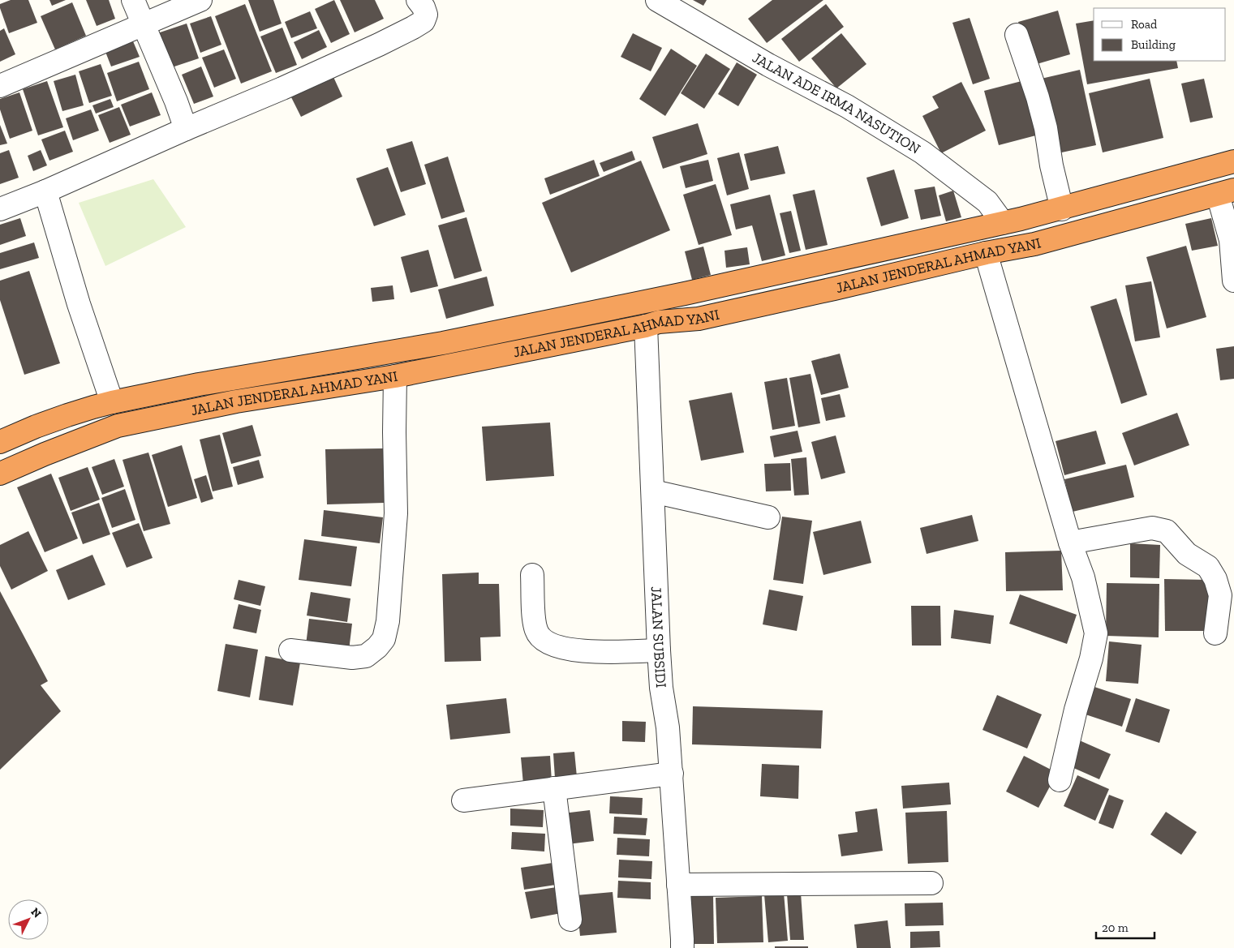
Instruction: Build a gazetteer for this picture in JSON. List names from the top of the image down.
{
  "streets": {
    "highway": ["JALAN JENDERAL AHMAD YANI"],
    "street": ["JALAN ADE IRMA NASUTION", "JALAN SUBSIDI"]
  },
  "crossings": [
    ["JALAN ADE IRMA NASUTION", "JALAN JENDERAL AHMAD YANI"],
    ["JALAN JENDERAL AHMAD YANI", "JALAN SUBSIDI"]
  ],
  "legend": ["Road", "Building"],
  "scale_bar": "20 m",
  "north": "top right"
}
